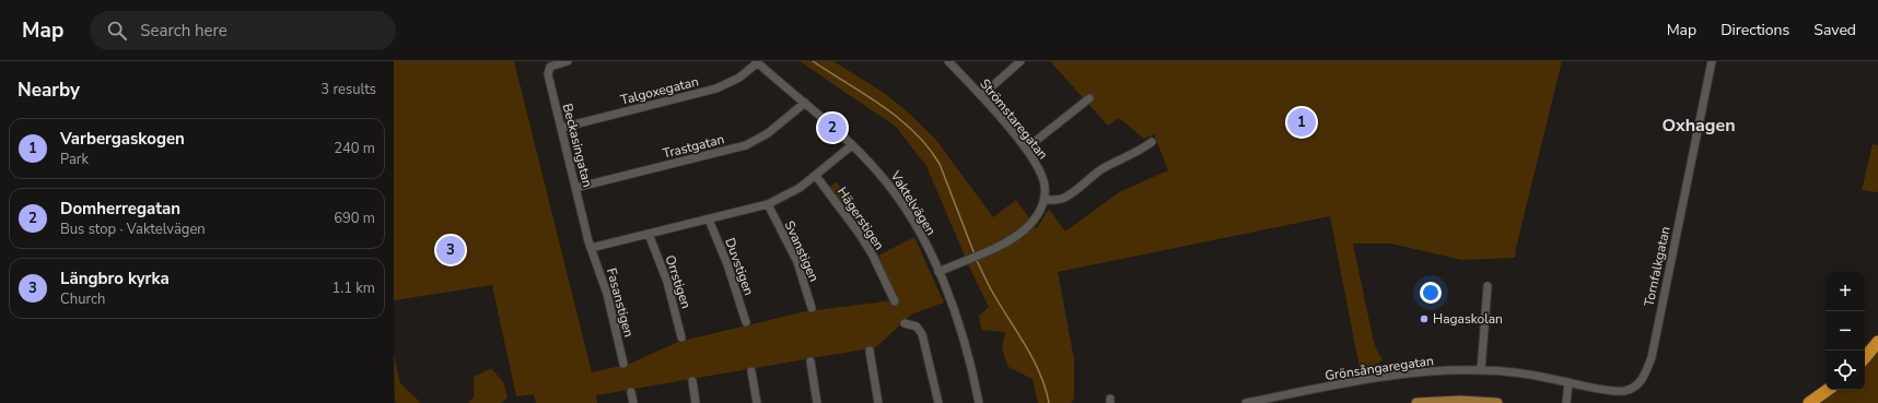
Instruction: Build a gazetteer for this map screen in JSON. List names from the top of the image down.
{
  "streets": {
    "street": [
      "Talgoxegatan",
      "Strömstaregatan",
      "Beckasingatan",
      "Trastgatan",
      "Vaktelvägen",
      "Hägerstigen",
      "Svanstigen",
      "Duvstigen",
      "Tornfalkgatan",
      "Orrstigen",
      "Fasanstigen",
      "Grönsångaregatan"
    ]
  },
  "crossings": [
    ["Talgoxegatan", "Beckasingatan"],
    ["Talgoxegatan", "Vaktelvägen"],
    ["Strömstaregatan", "Vaktelvägen"],
    ["Beckasingatan", "Trastgatan"],
    ["Beckasingatan", "Fasanstigen"],
    ["Trastgatan", "Vaktelvägen"],
    ["Tornfalkgatan", "Grönsångaregatan"]
  ],
  "districts": ["Oxhagen"],
  "places": ["Hagaskolan"],
  "page": {
    "header": "Map",
    "search": "Search here",
    "nav": ["Map", "Directions", "Saved"],
    "heading": ["Nearby", "3 results"],
    "pins": ["1", "2", "3"],
    "list": [
      {
        "mark": "1",
        "name": "Varbergaskogen",
        "note": "Park",
        "value": "240 m"
      },
      {
        "mark": "2",
        "name": "Domherregatan",
        "note": "Bus stop · Vaktelvägen",
        "value": "690 m"
      },
      {
        "mark": "3",
        "name": "Längbro kyrka",
        "note": "Church",
        "value": "1.1 km"
      }
    ],
    "map_buttons": ["+", "−"]
  }
}
